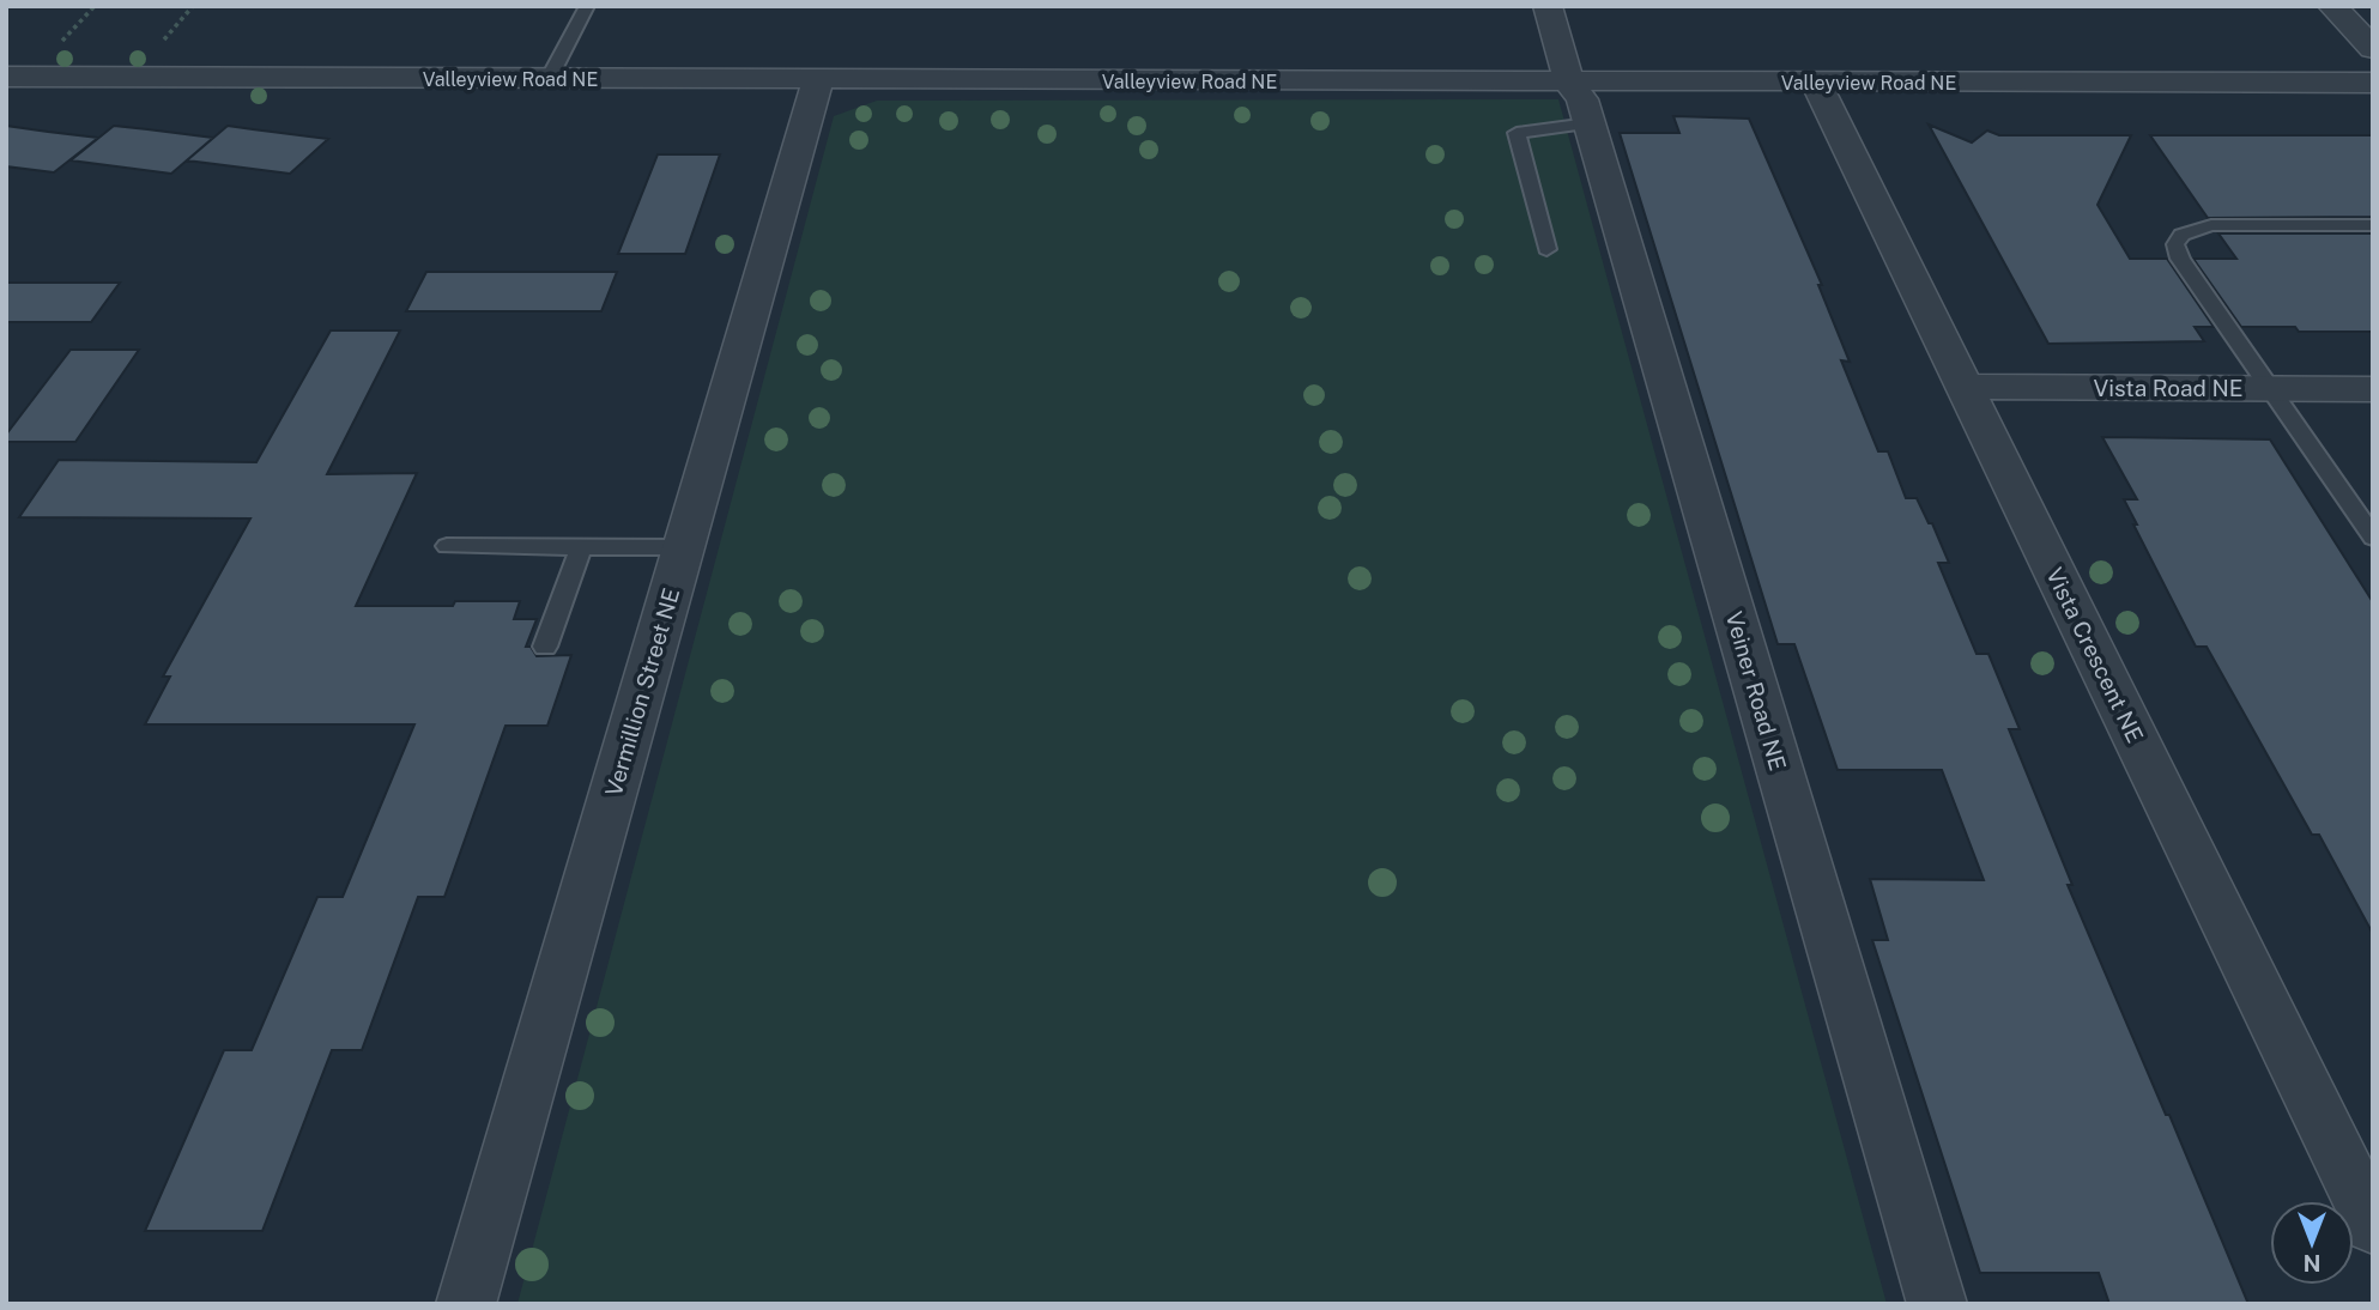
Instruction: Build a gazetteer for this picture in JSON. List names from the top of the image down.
{
  "streets": {
    "street": [
      "Valleyview Road NE",
      "Vista Road NE",
      "Vista Crescent NE",
      "Veiner Road NE",
      "Vermillion Street NE"
    ]
  },
  "crossings": [
    ["Valleyview Road NE", "Vista Crescent NE"],
    ["Valleyview Road NE", "Veiner Road NE"],
    ["Valleyview Road NE", "Vermillion Street NE"],
    ["Vista Road NE", "Vista Crescent NE"]
  ],
  "north": "bottom"
}
